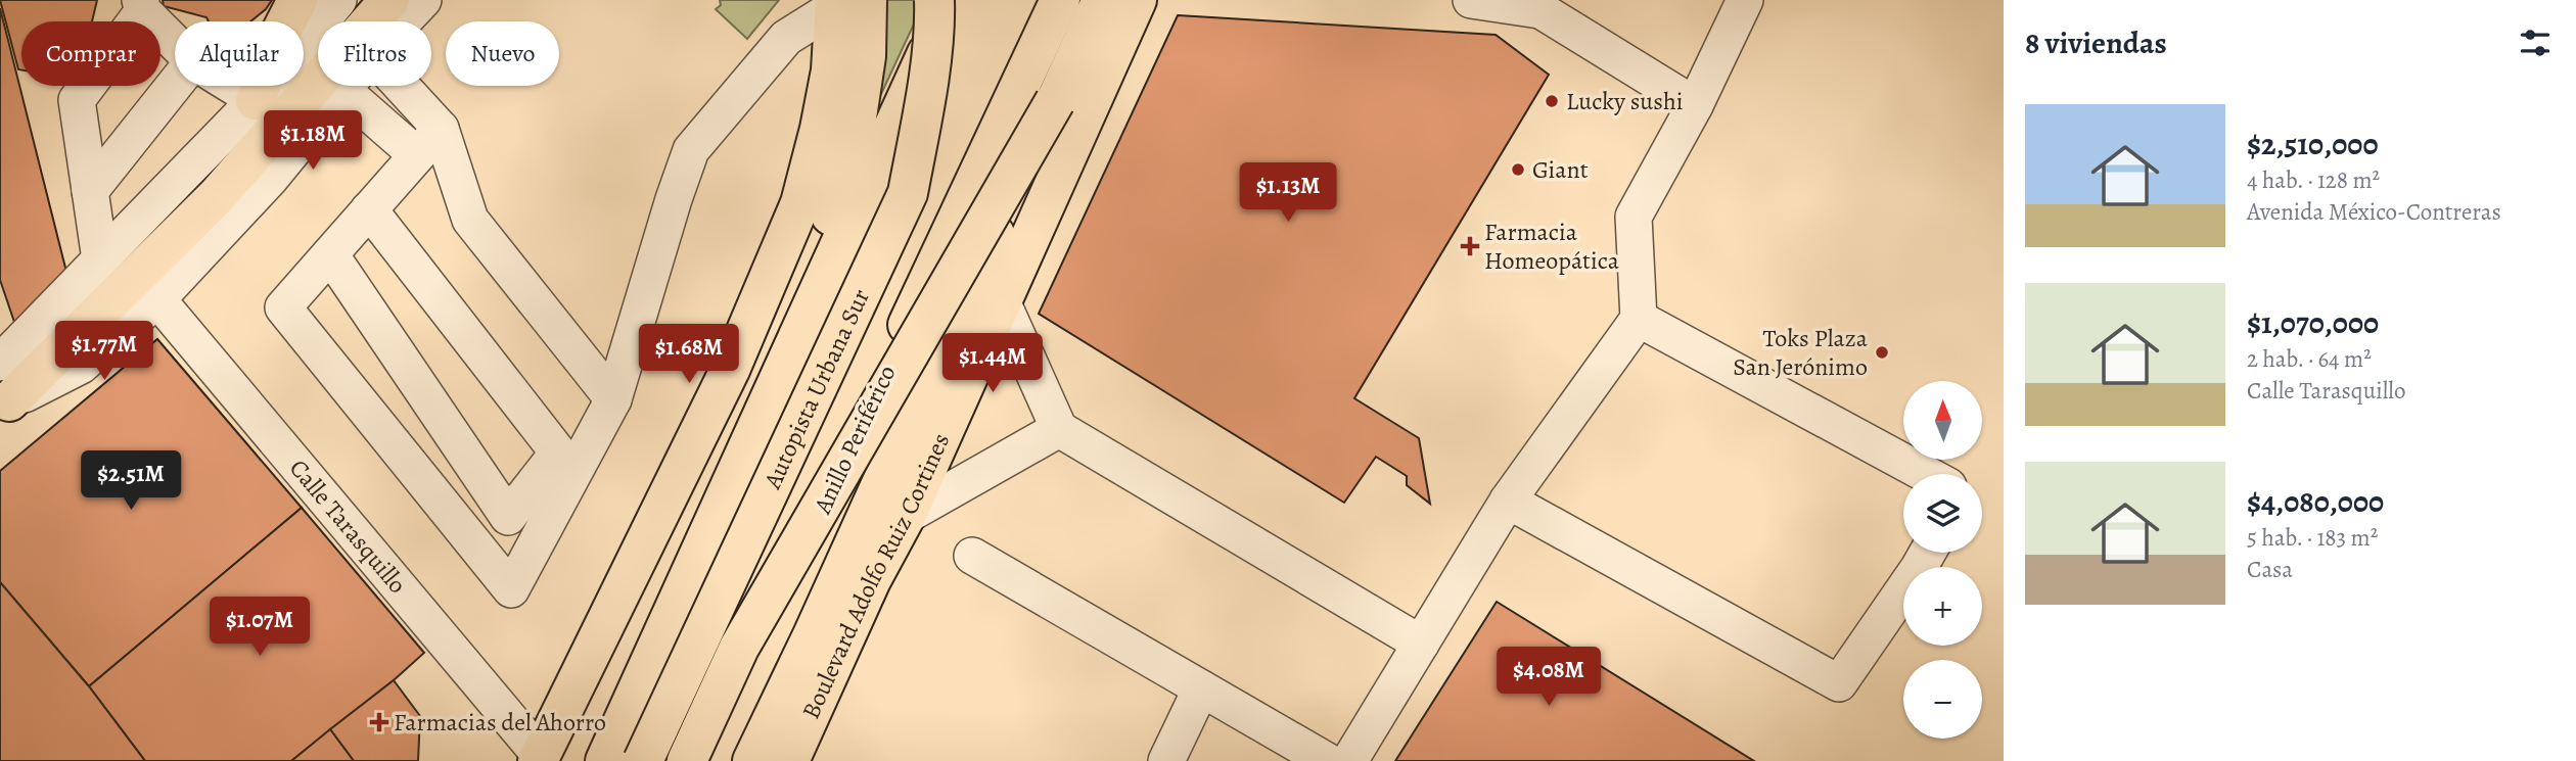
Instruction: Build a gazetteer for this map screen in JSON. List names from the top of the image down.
{
  "streets": {
    "main road": ["Autopista Urbana Sur", "Anillo Periférico", "Boulevard Adolfo Ruiz Cortines"],
    "street": ["Calle Tarasquillo"]
  },
  "places": {
    "other": ["Lucky sushi", "Giant", "Toks Plaza San Jerónimo"],
    "health": ["Farmacia Homeopática", "Farmacias del Ahorro"]
  },
  "north": "top",
  "page": {
    "heading": "8 viviendas",
    "chip": [
      "Comprar",
      "Alquilar",
      "Filtros",
      "Nuevo"
    ],
    "list": [
      {
        "name": "$2,510,000",
        "note": "4 hab. · 128 m² · Avenida México-Contreras"
      },
      {
        "name": "$1,070,000",
        "note": "2 hab. · 64 m² · Calle Tarasquillo"
      },
      {
        "name": "$4,080,000",
        "note": "5 hab. · 183 m² · Casa"
      }
    ],
    "price": [
      "$1.18M",
      "$1.13M",
      "$1.77M",
      "$1.68M",
      "$1.44M",
      "$2.51M",
      "$1.07M",
      "$4.08M"
    ],
    "map_buttons": ["+", "−"]
  }
}
